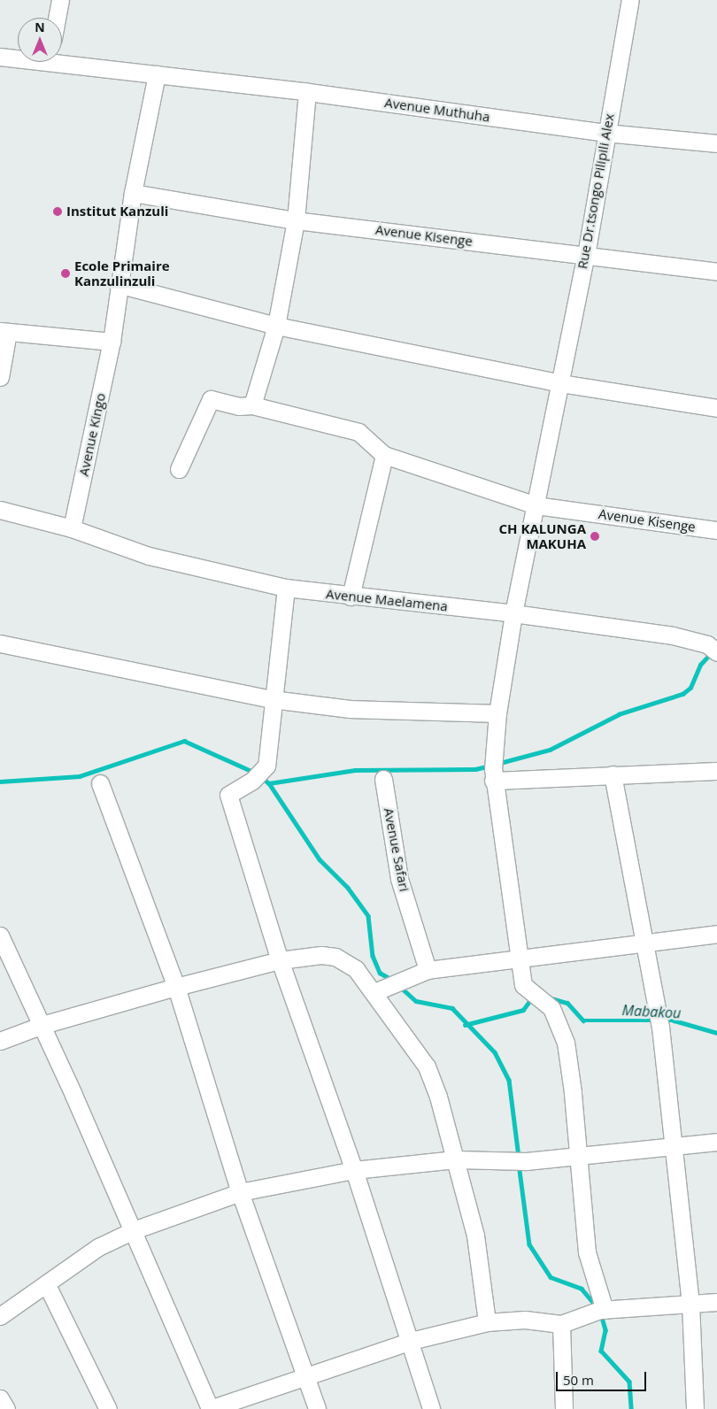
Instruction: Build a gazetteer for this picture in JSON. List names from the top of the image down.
{
  "streets": {
    "street": [
      "Avenue Muthuha",
      "Rue Dr.tsongo Pilipili Alex",
      "Avenue Kisenge",
      "Avenue Kingo",
      "Avenue Maelamena",
      "Avenue Safari"
    ]
  },
  "crossings": [
    ["Avenue Muthuha", "Rue Dr.tsongo Pilipili Alex"],
    ["Avenue Muthuha", "Avenue Kingo"],
    ["Rue Dr.tsongo Pilipili Alex", "Avenue Kisenge"],
    ["Rue Dr.tsongo Pilipili Alex", "Avenue Maelamena"],
    ["Avenue Kisenge", "Avenue Kingo"],
    ["Avenue Kingo", "Avenue Maelamena"]
  ],
  "water": ["Mabakou"],
  "places": ["Institut Kanzuli", "Ecole Primaire Kanzulinzuli", "CH KALUNGA MAKUHA"],
  "scale_bar": "50 m",
  "north": "top"
}
